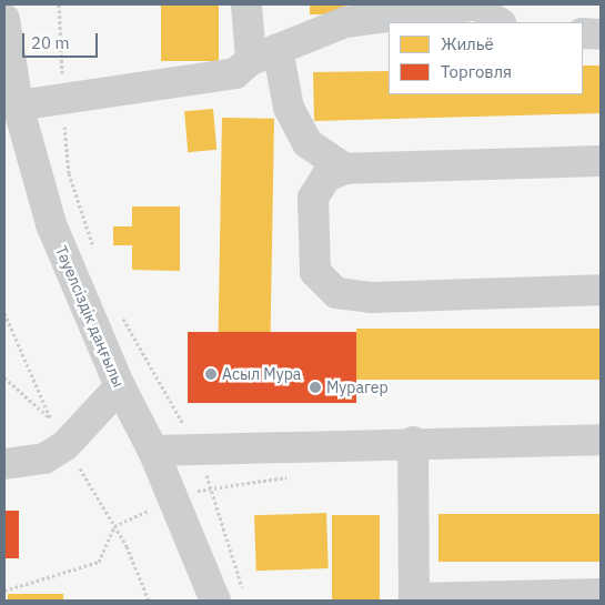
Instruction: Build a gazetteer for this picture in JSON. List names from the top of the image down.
{
  "streets": {
    "street": ["Тәуелсіздік даңғылы"]
  },
  "places": ["Асыл Мура", "Мурагер"],
  "legend": ["Жильё", "Торговля"],
  "scale_bar": "20 m"
}
